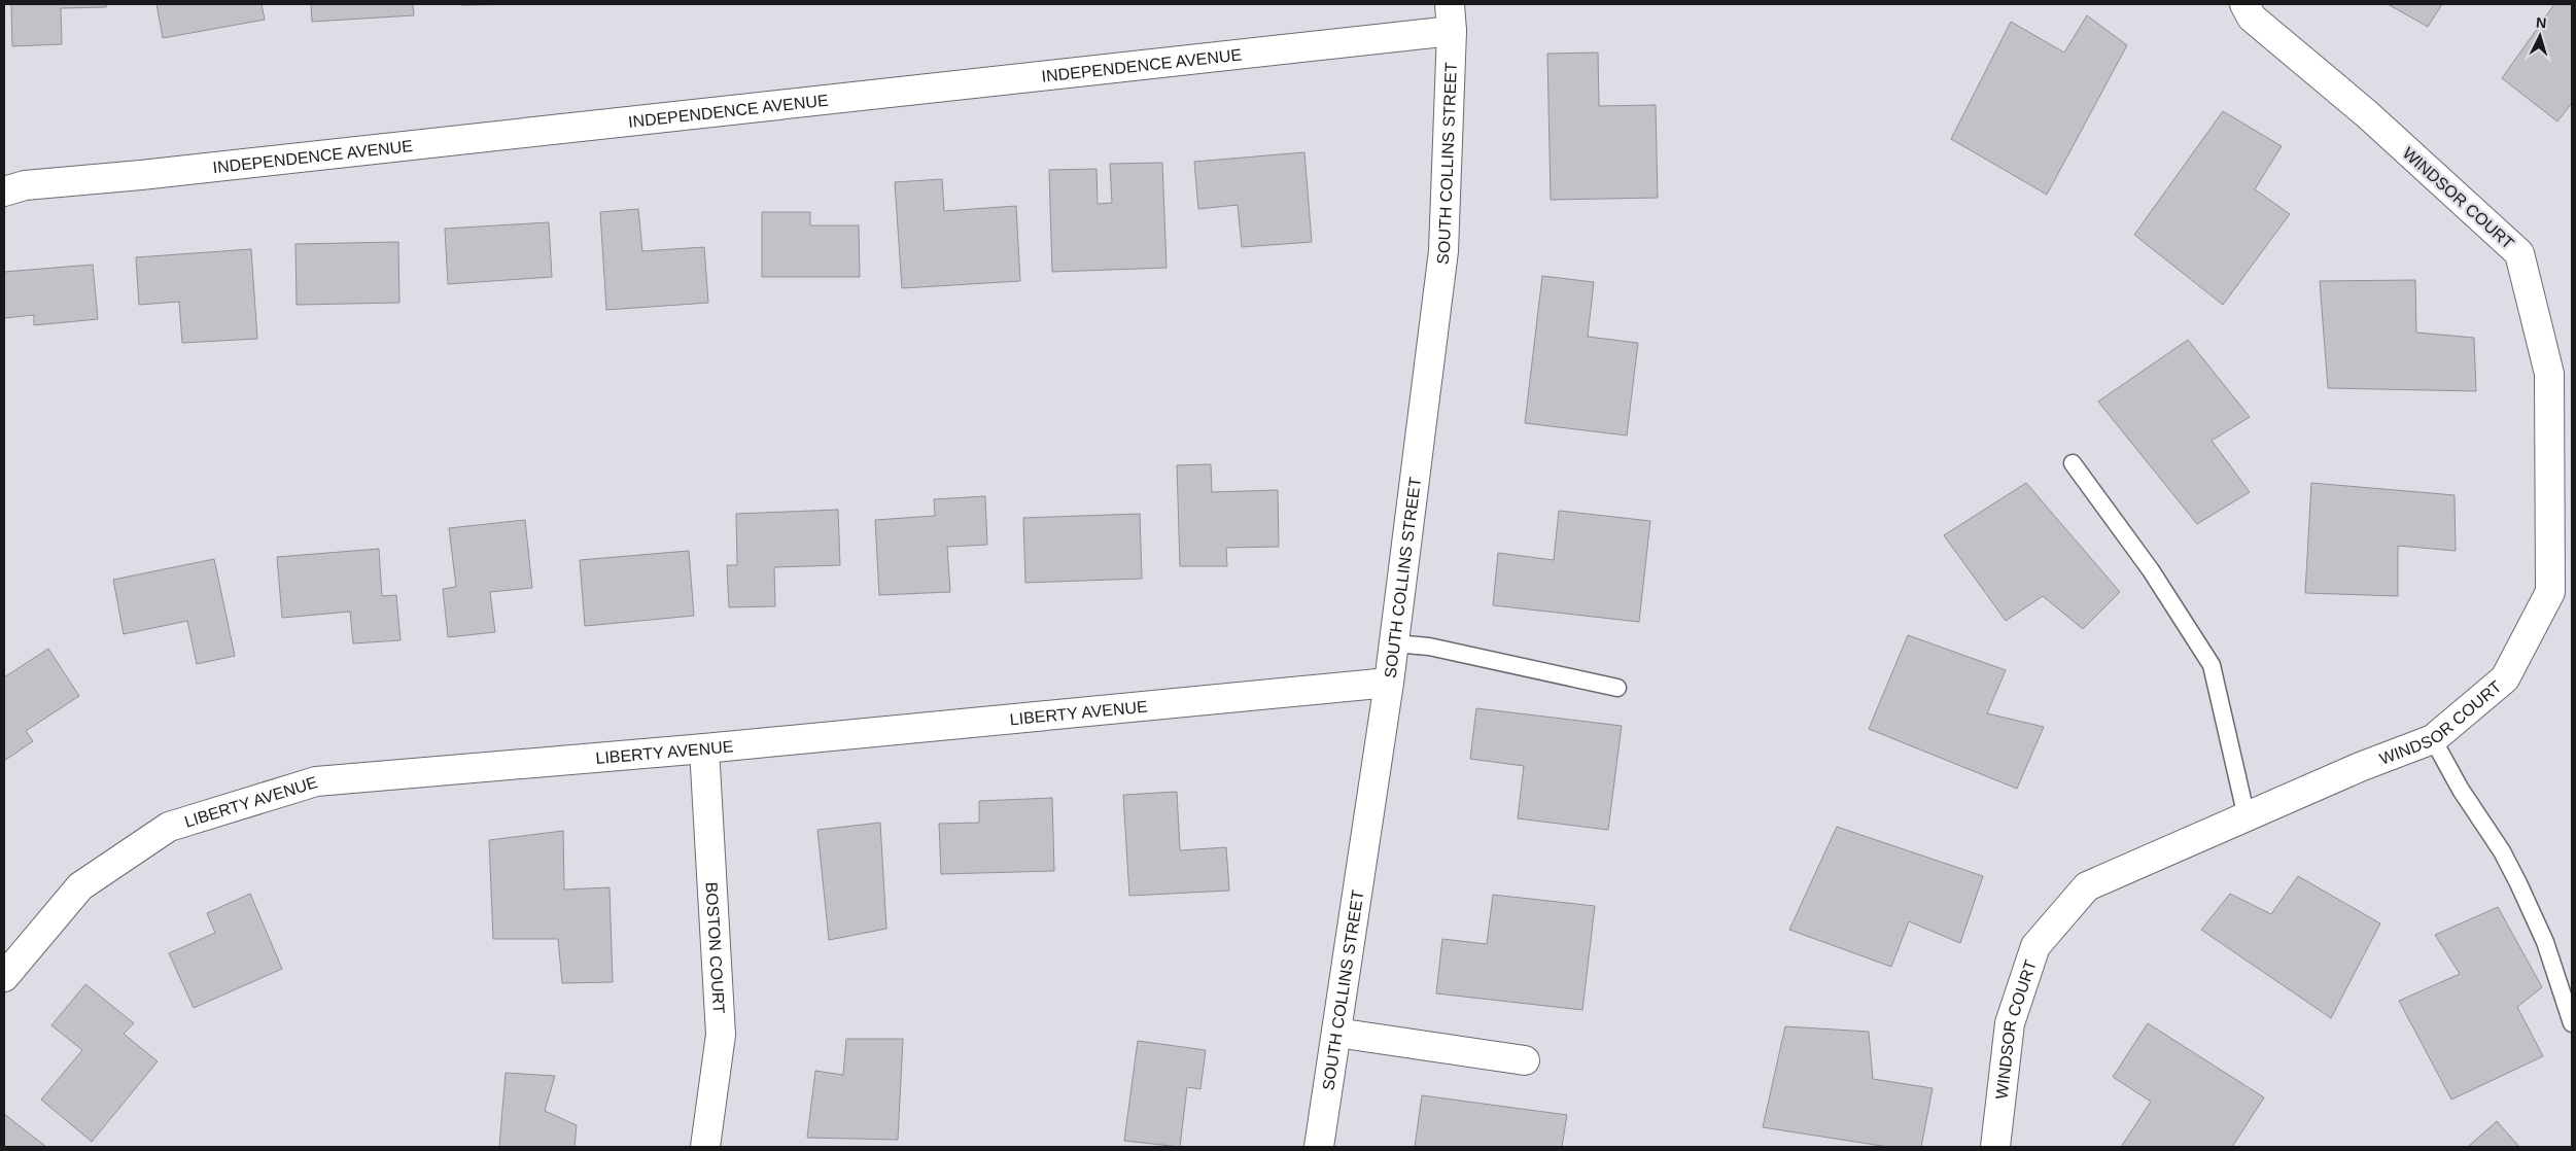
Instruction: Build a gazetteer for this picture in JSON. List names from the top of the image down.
{
  "streets": {
    "street": [
      "INDEPENDENCE AVENUE",
      "SOUTH COLLINS STREET",
      "WINDSOR COURT",
      "LIBERTY AVENUE",
      "BOSTON COURT"
    ]
  },
  "crossings": [
    ["INDEPENDENCE AVENUE", "SOUTH COLLINS STREET"],
    ["SOUTH COLLINS STREET", "LIBERTY AVENUE"],
    ["LIBERTY AVENUE", "BOSTON COURT"]
  ],
  "north": "top"
}
